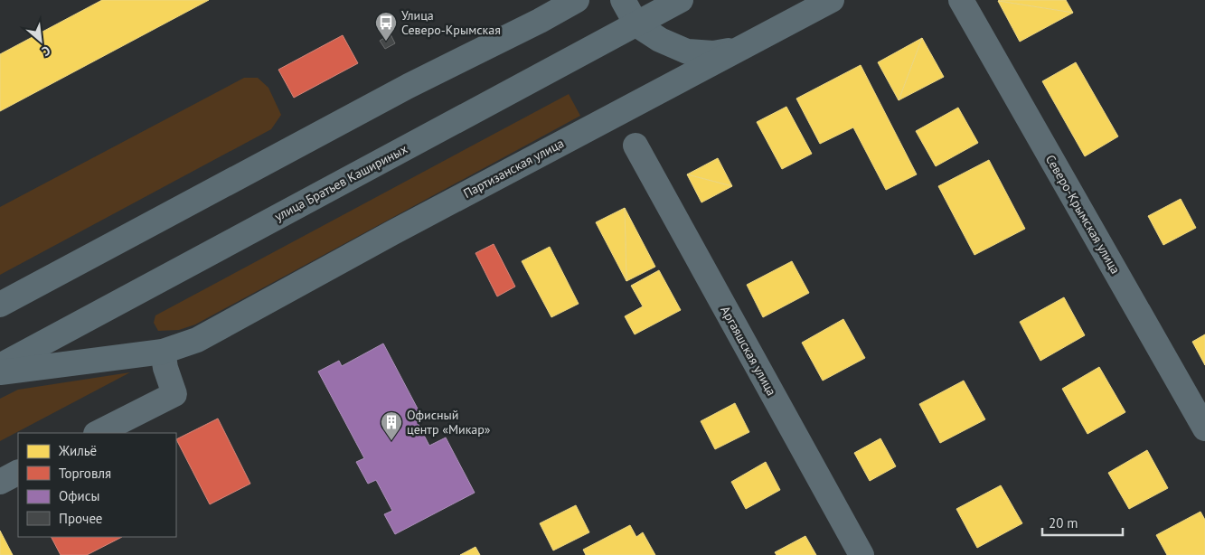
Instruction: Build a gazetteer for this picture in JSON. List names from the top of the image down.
{
  "streets": {
    "main road": ["Партизанская улица", "улица Братьев Кашириных"],
    "street": ["Северо-Крымская улица", "Аргаяшская улица"]
  },
  "places": {
    "bus stop": ["Улица Северо-Крымская"],
    "building": ["Офисный центр «Микар»"]
  },
  "legend": [
    "Жильё",
    "Торговля",
    "Офисы",
    "Прочее"
  ],
  "scale_bar": "20 m",
  "north": "bottom right"
}
